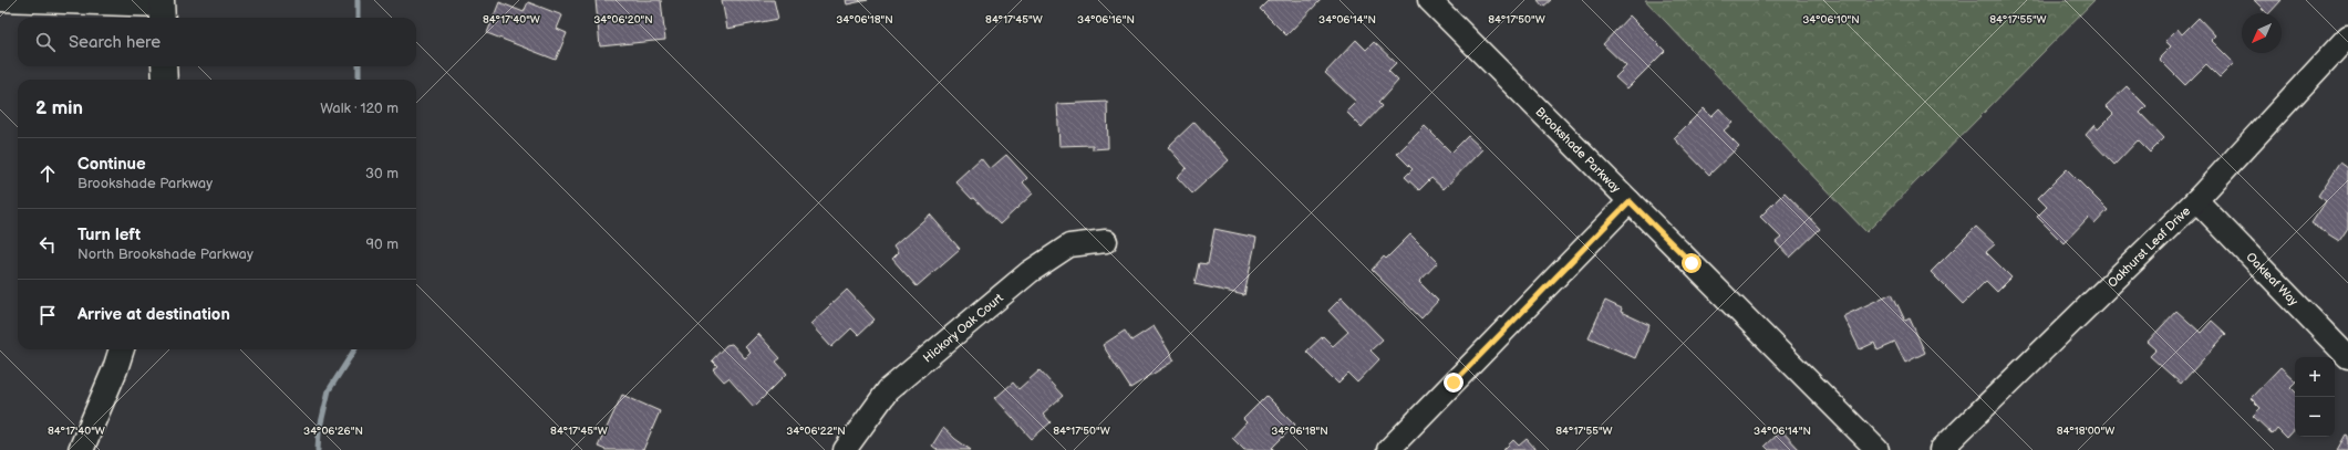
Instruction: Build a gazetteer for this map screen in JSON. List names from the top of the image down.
{
  "streets": {
    "street": [
      "Brookshade Parkway",
      "Oakhurst Leaf Drive",
      "Oakleaf Way",
      "Hickory Oak Court"
    ]
  },
  "crossings": [
    ["Oakhurst Leaf Drive", "Oakleaf Way"]
  ],
  "north": "bottom left",
  "page": {
    "search": "Search here",
    "heading": ["2 min", "Walk · 120 m"],
    "list": [
      ["Continue", "Brookshade Parkway", "30 m"],
      ["Turn left", "North Brookshade Parkway", "90 m"],
      "Arrive at destination"
    ],
    "map_buttons": ["+", "−"]
  },
  "coordinates": [
    "84°17'40\"W",
    "34°06'20\"N",
    "34°06'18\"N",
    "84°17'45\"W",
    "34°06'16\"N",
    "34°06'14\"N",
    "84°17'50\"W",
    "34°06'10\"N",
    "84°17'55\"W",
    "34°06'26\"N",
    "34°06'22\"N",
    "84°18'00\"W"
  ]
}
